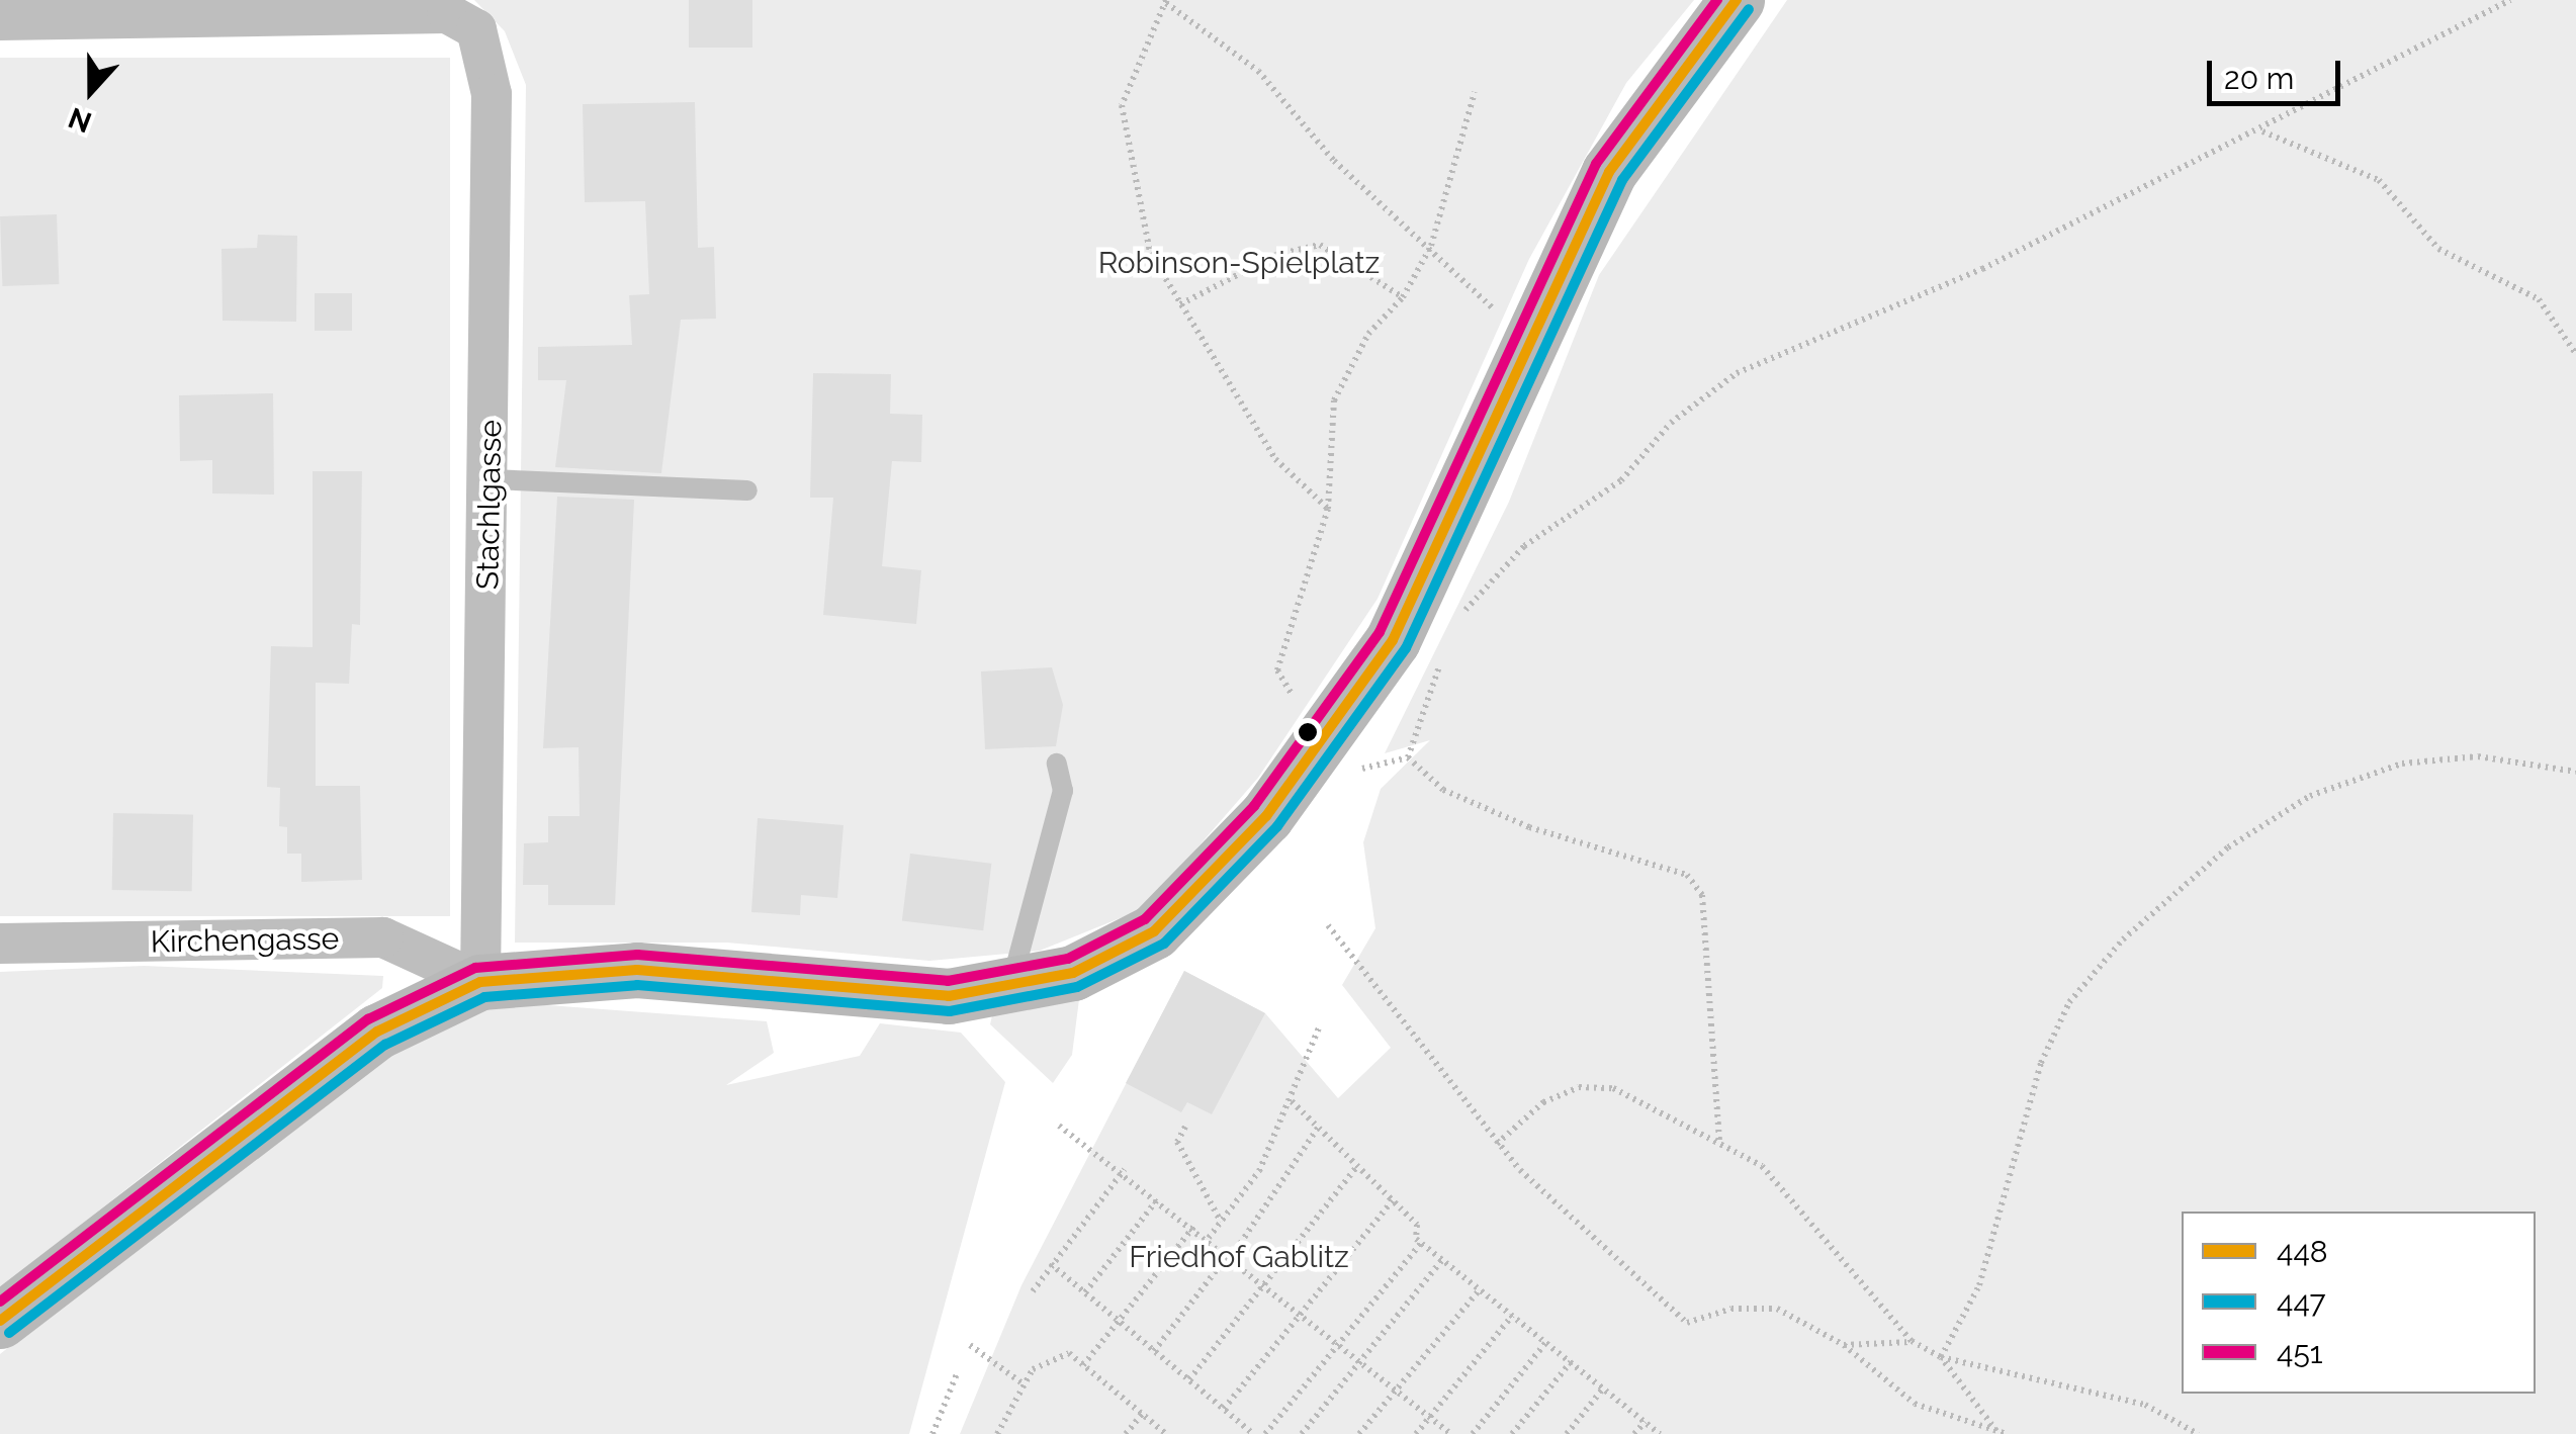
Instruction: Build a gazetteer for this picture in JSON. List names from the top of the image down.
{
  "streets": {
    "street": ["Stachlgasse", "Kirchengasse"]
  },
  "crossings": [
    ["Stachlgasse", "Kirchengasse"]
  ],
  "parks": ["Robinson-Spielplatz", "Friedhof Gablitz"],
  "lines": ["transit line 448", "transit line 451", "transit line 447"],
  "legend": ["448", "447", "451"],
  "scale_bar": "20 m",
  "north": "bottom"
}
